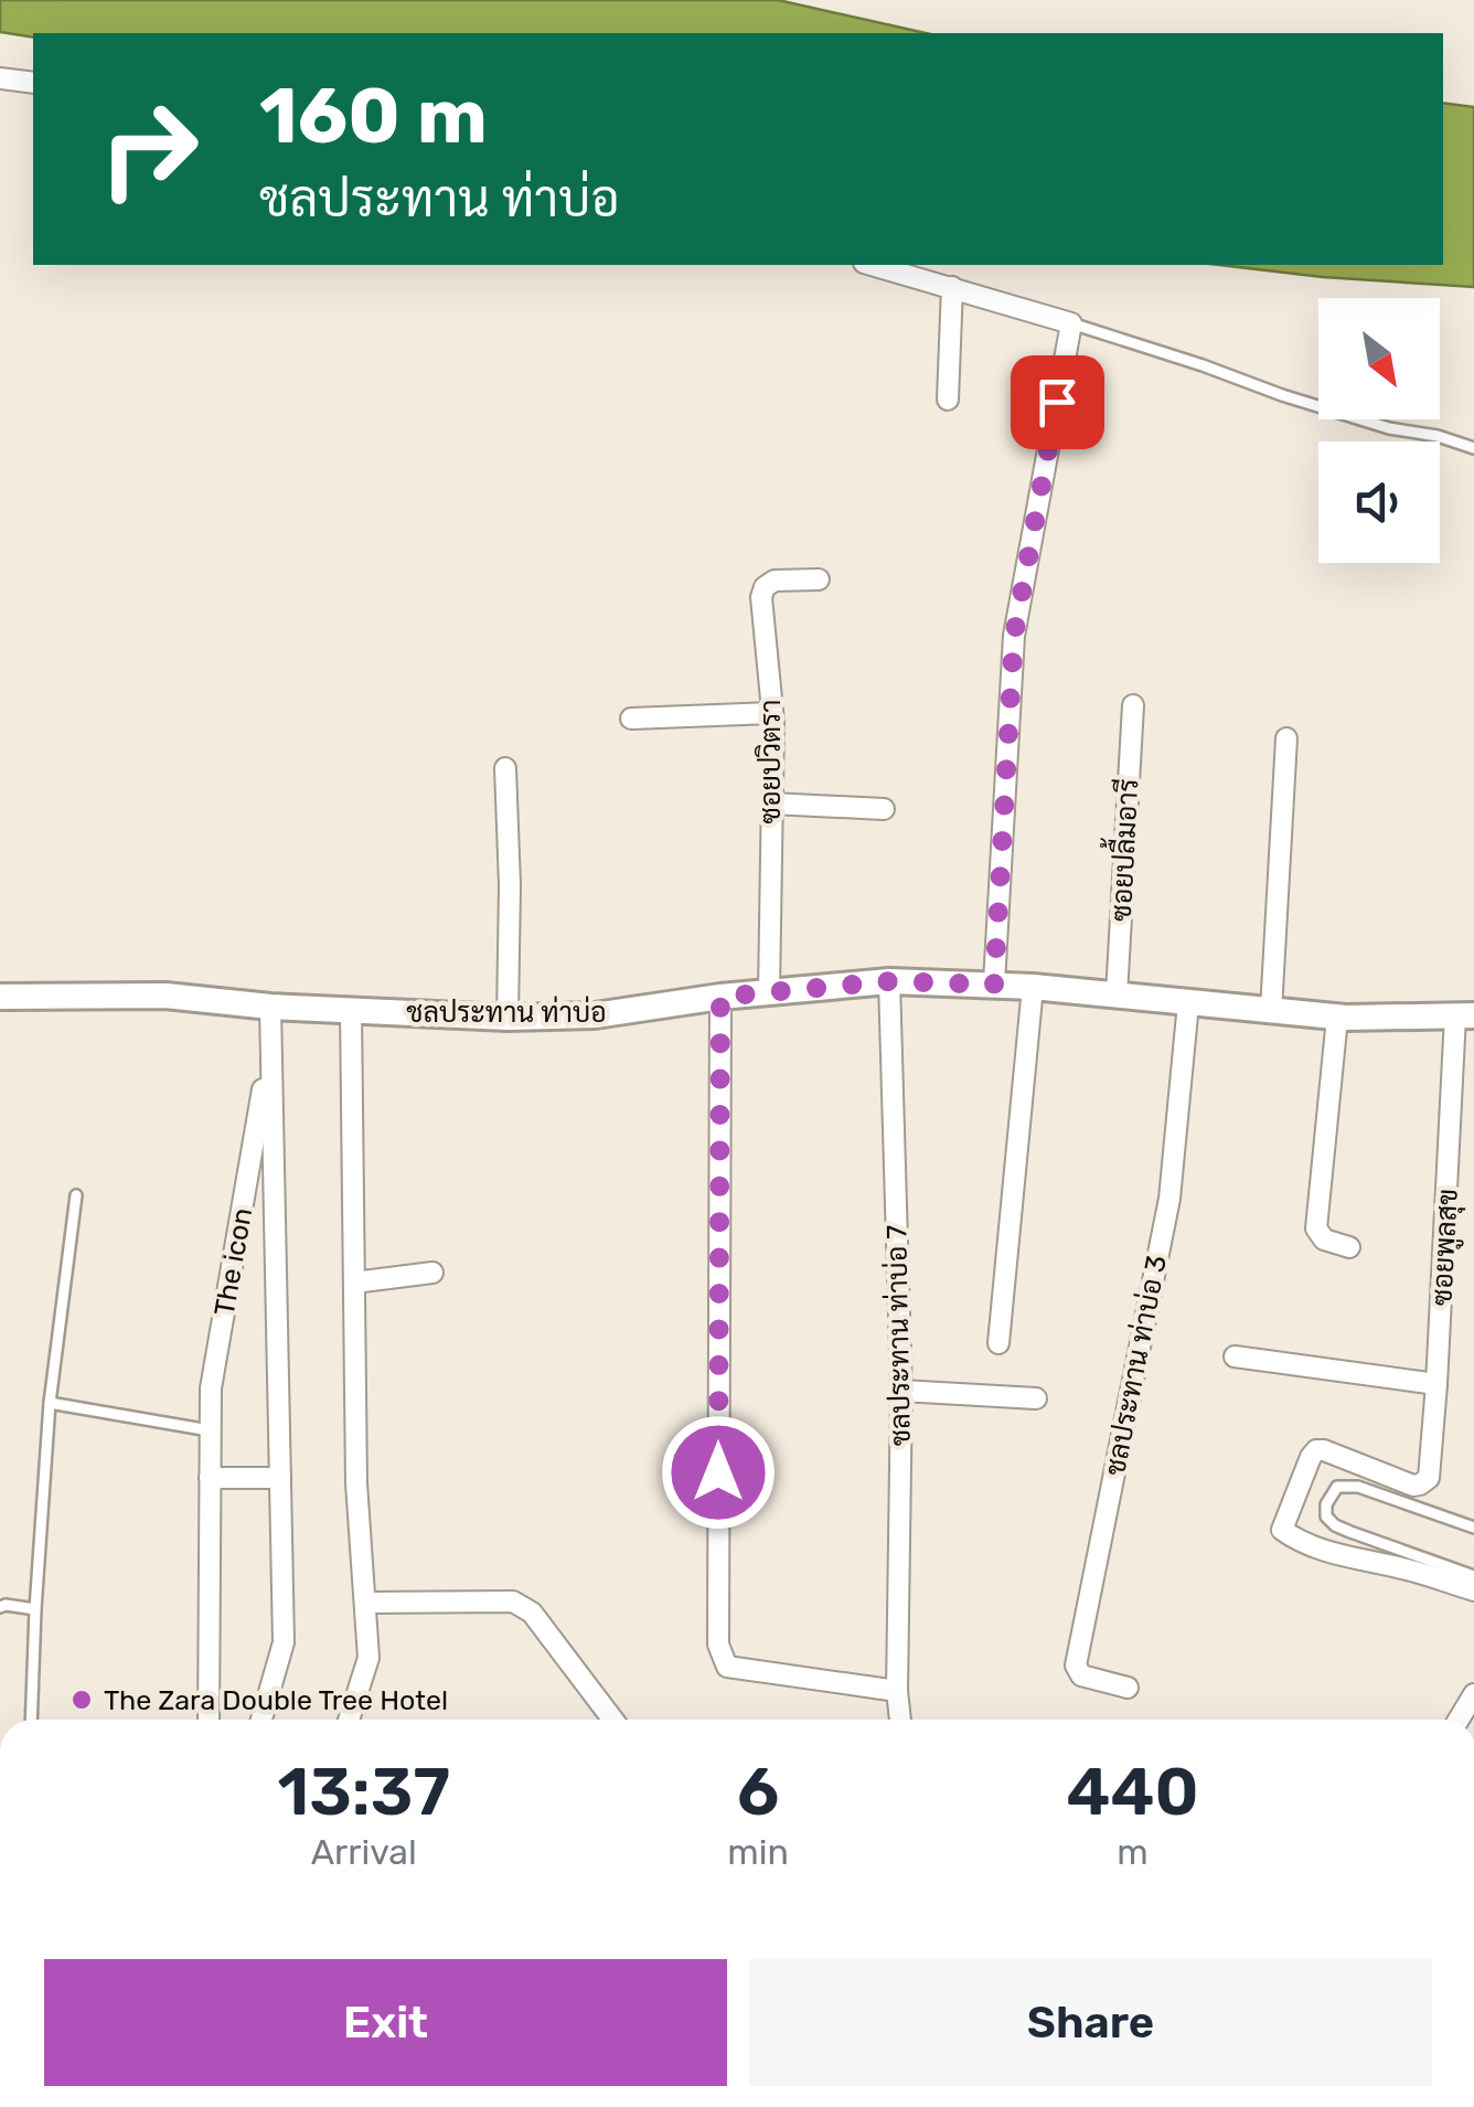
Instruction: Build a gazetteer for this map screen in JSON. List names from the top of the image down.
{
  "streets": {
    "street": [
      "ซอยปวิตรา",
      "ซอยปลื้มอารี",
      "ชลประทาน ท่าบ่อ",
      "ซอยพูลสุข",
      "The icon",
      "ชลประทาน ท่าบ่อ 7",
      "ชลประทาน ท่าบ่อ 3"
    ]
  },
  "crossings": [
    ["ซอยปวิตรา", "ชลประทาน ท่าบ่อ"],
    ["ซอยปลื้มอารี", "ชลประทาน ท่าบ่อ"],
    ["ชลประทาน ท่าบ่อ", "ซอยพูลสุข"],
    ["ชลประทาน ท่าบ่อ", "The icon"],
    ["ชลประทาน ท่าบ่อ", "ชลประทาน ท่าบ่อ 7"],
    ["ชลประทาน ท่าบ่อ", "ชลประทาน ท่าบ่อ 3"]
  ],
  "places": ["The Zara Double Tree Hotel"],
  "north": "bottom right",
  "page": {
    "turn": ["160 m", "ชลประทาน ท่าบ่อ"],
    "eta": [
      "13:37",
      "Arrival",
      "6",
      "min",
      "440",
      "m"
    ],
    "buttons": ["Exit", "Share"]
  }
}
